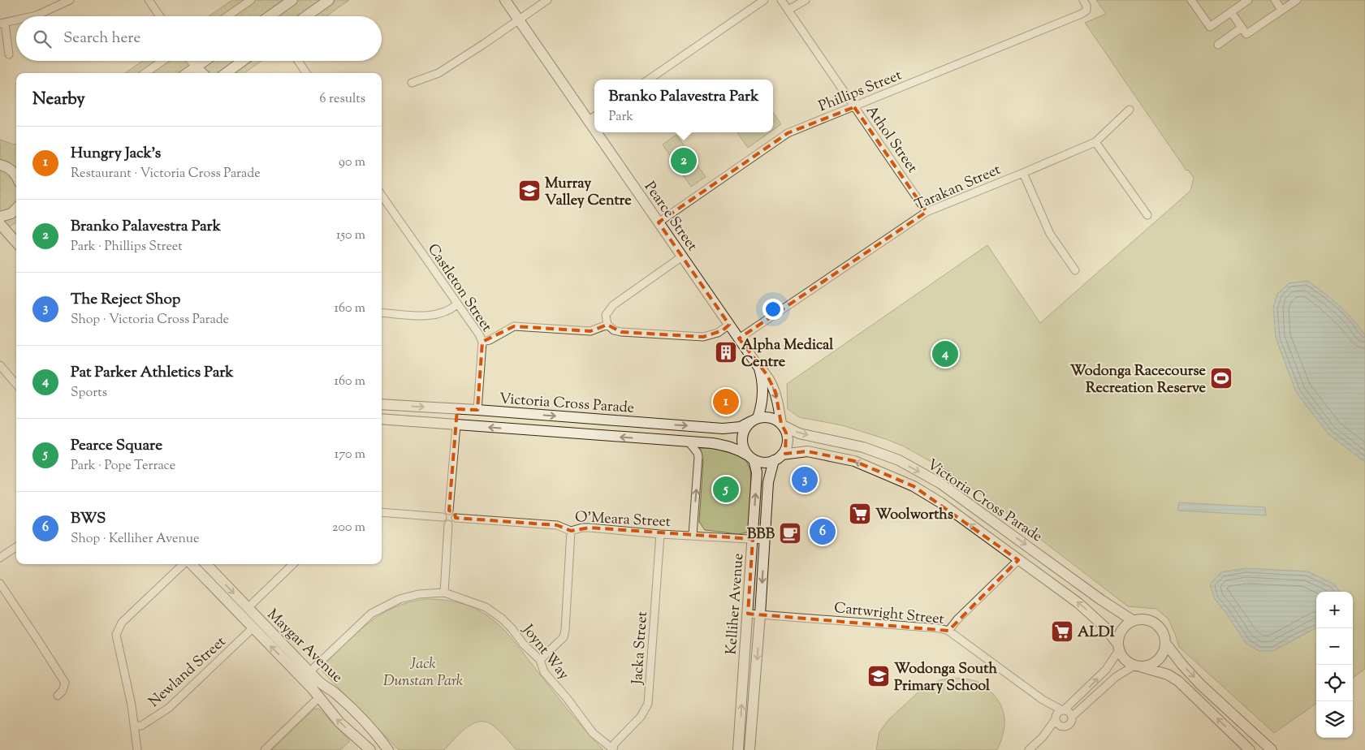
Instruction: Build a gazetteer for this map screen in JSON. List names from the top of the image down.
{
  "streets": {
    "main road": [
      "Pearce Street",
      "Victoria Cross Parade",
      "Kelliher Avenue",
      "Maygar Avenue"
    ],
    "street": [
      "Phillips Street",
      "Athol Street",
      "Tarakan Street",
      "Castleton Street",
      "O'Meara Street",
      "Cartwright Street",
      "Jacka Street",
      "Joynt Way",
      "Newland Street"
    ]
  },
  "crossings": [
    ["Phillips Street", "Athol Street"],
    ["Phillips Street", "Pearce Street"],
    ["Athol Street", "Tarakan Street"],
    ["Tarakan Street", "Pearce Street"],
    ["Pearce Street", "Victoria Cross Parade"],
    ["Pearce Street", "Kelliher Avenue"],
    ["Castleton Street", "Victoria Cross Parade"],
    ["Victoria Cross Parade", "Kelliher Avenue"],
    ["O'Meara Street", "Kelliher Avenue"],
    ["O'Meara Street", "Jacka Street"],
    ["Kelliher Avenue", "Cartwright Street"],
    ["Maygar Avenue", "Newland Street"],
    ["Jacka Street", "Joynt Way"]
  ],
  "parks": ["Jack Dunstan Park"],
  "places": {
    "school or university": ["Murray Valley Centre", "Wodonga South Primary School"],
    "building": ["Alpha Medical Centre"],
    "sports": ["Wodonga Racecourse Recreation Reserve"],
    "supermarket": ["Woolworths", "ALDI"],
    "cafe": ["BBB"]
  },
  "page": {
    "search": "Search here",
    "heading": ["Nearby", "6 results"],
    "popup": ["Branko Palavestra Park", "Park"],
    "list": [
      {
        "mark": "1",
        "name": "Hungry Jack's",
        "note": "Restaurant · Victoria Cross Parade",
        "value": "90 m"
      },
      {
        "mark": "2",
        "name": "Branko Palavestra Park",
        "note": "Park · Phillips Street",
        "value": "150 m"
      },
      {
        "mark": "3",
        "name": "The Reject Shop",
        "note": "Shop · Victoria Cross Parade",
        "value": "160 m"
      },
      {
        "mark": "4",
        "name": "Pat Parker Athletics Park",
        "note": "Sports",
        "value": "160 m"
      },
      {
        "mark": "5",
        "name": "Pearce Square",
        "note": "Park · Pope Terrace",
        "value": "170 m"
      },
      {
        "mark": "6",
        "name": "BWS",
        "note": "Shop · Kelliher Avenue",
        "value": "200 m"
      }
    ],
    "pins": [
      "2",
      "4",
      "1",
      "3",
      "5",
      "6"
    ],
    "map_buttons": ["+", "−"]
  }
}
